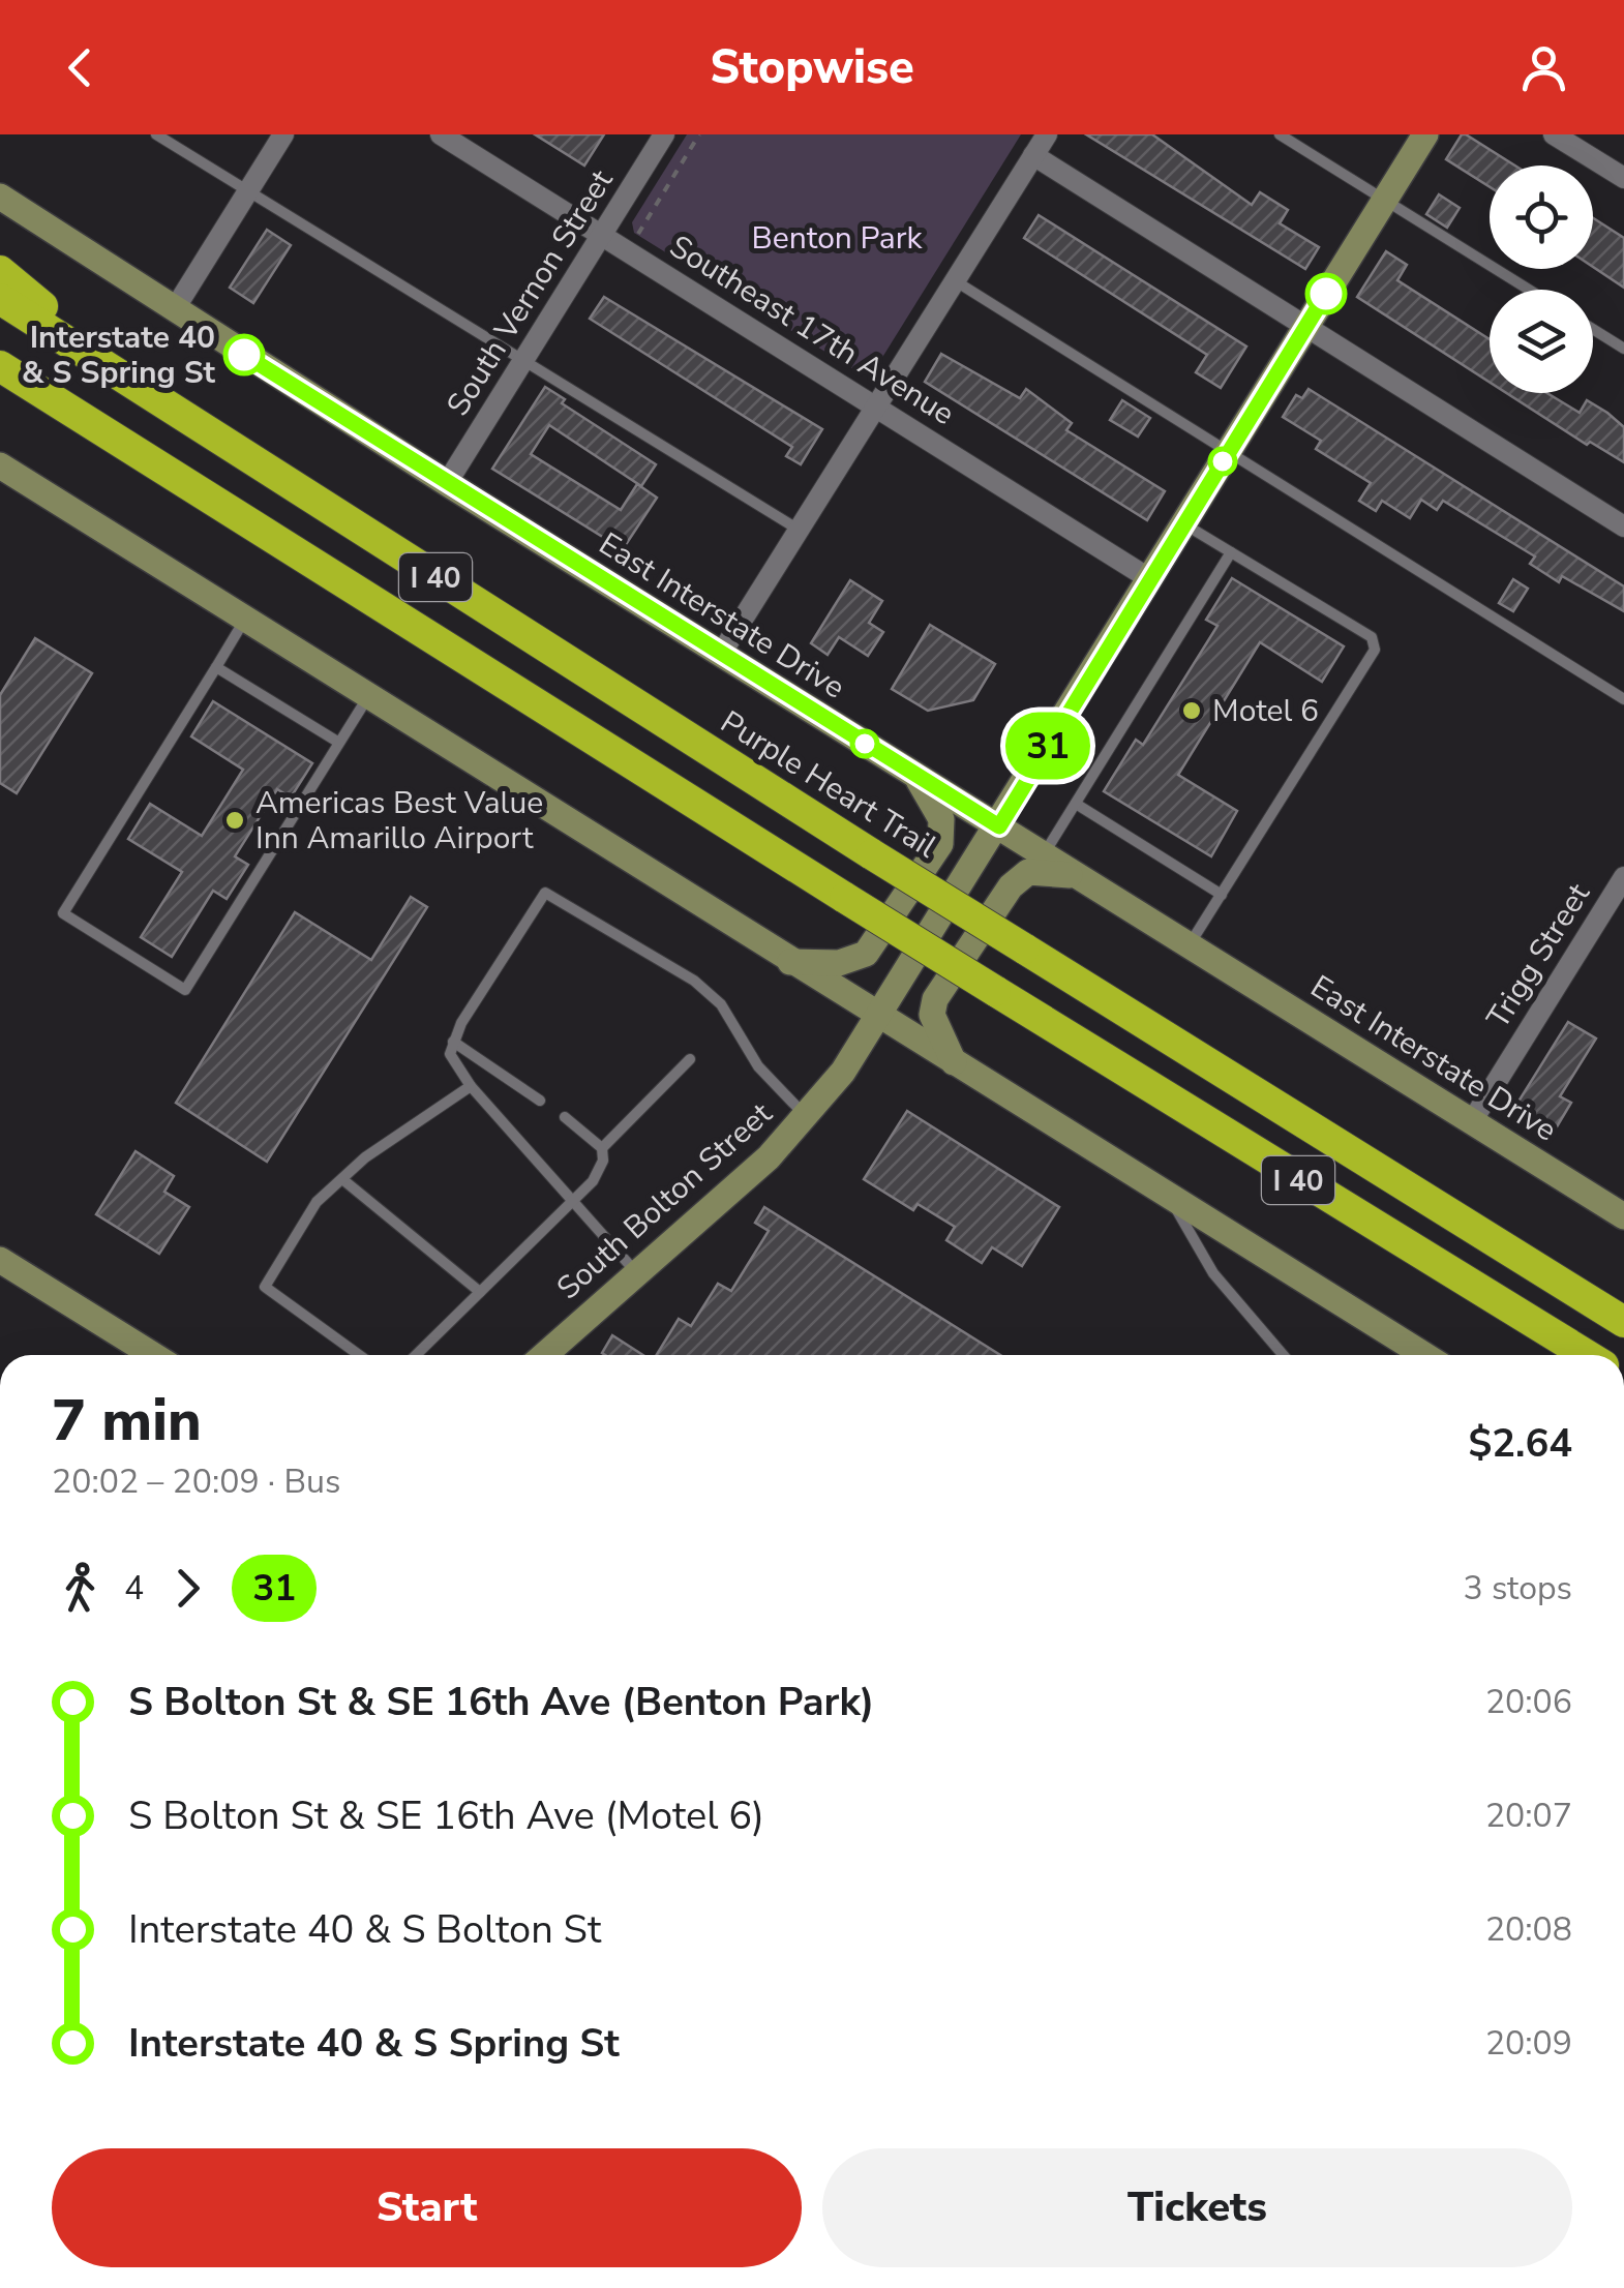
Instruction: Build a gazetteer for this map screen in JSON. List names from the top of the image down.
{
  "streets": {
    "highway": ["I 40", "Purple Heart Trail"],
    "main road": ["East Interstate Drive", "South Bolton Street"],
    "street": ["South Vernon Street", "Southeast 17th Avenue", "Trigg Street"]
  },
  "crossings": [
    ["South Vernon Street", "Southeast 17th Avenue"],
    ["South Vernon Street", "East Interstate Drive"],
    ["Southeast 17th Avenue", "South Bolton Street"],
    ["East Interstate Drive", "Trigg Street"],
    ["East Interstate Drive", "South Bolton Street"]
  ],
  "parks": ["Benton Park"],
  "places": ["Interstate 40 & S Spring St", "Motel 6", "Americas Best Value Inn Amarillo Airport"],
  "lines": ["bus line 31"],
  "page": {
    "header": "Stopwise",
    "on_map": "31",
    "heading": ["7 min", "20:02 – 20:09 · Bus", "$2.64"],
    "legs": ["4", "31", "3 stops"],
    "list": [
      {
        "name": "S Bolton St & SE 16th Ave (Benton Park)",
        "value": "20:06"
      },
      {
        "name": "S Bolton St & SE 16th Ave (Motel 6)",
        "value": "20:07"
      },
      {
        "name": "Interstate 40 & S Bolton St",
        "value": "20:08"
      },
      {
        "name": "Interstate 40 & S Spring St",
        "value": "20:09"
      }
    ],
    "buttons": ["Start", "Tickets"]
  }
}
